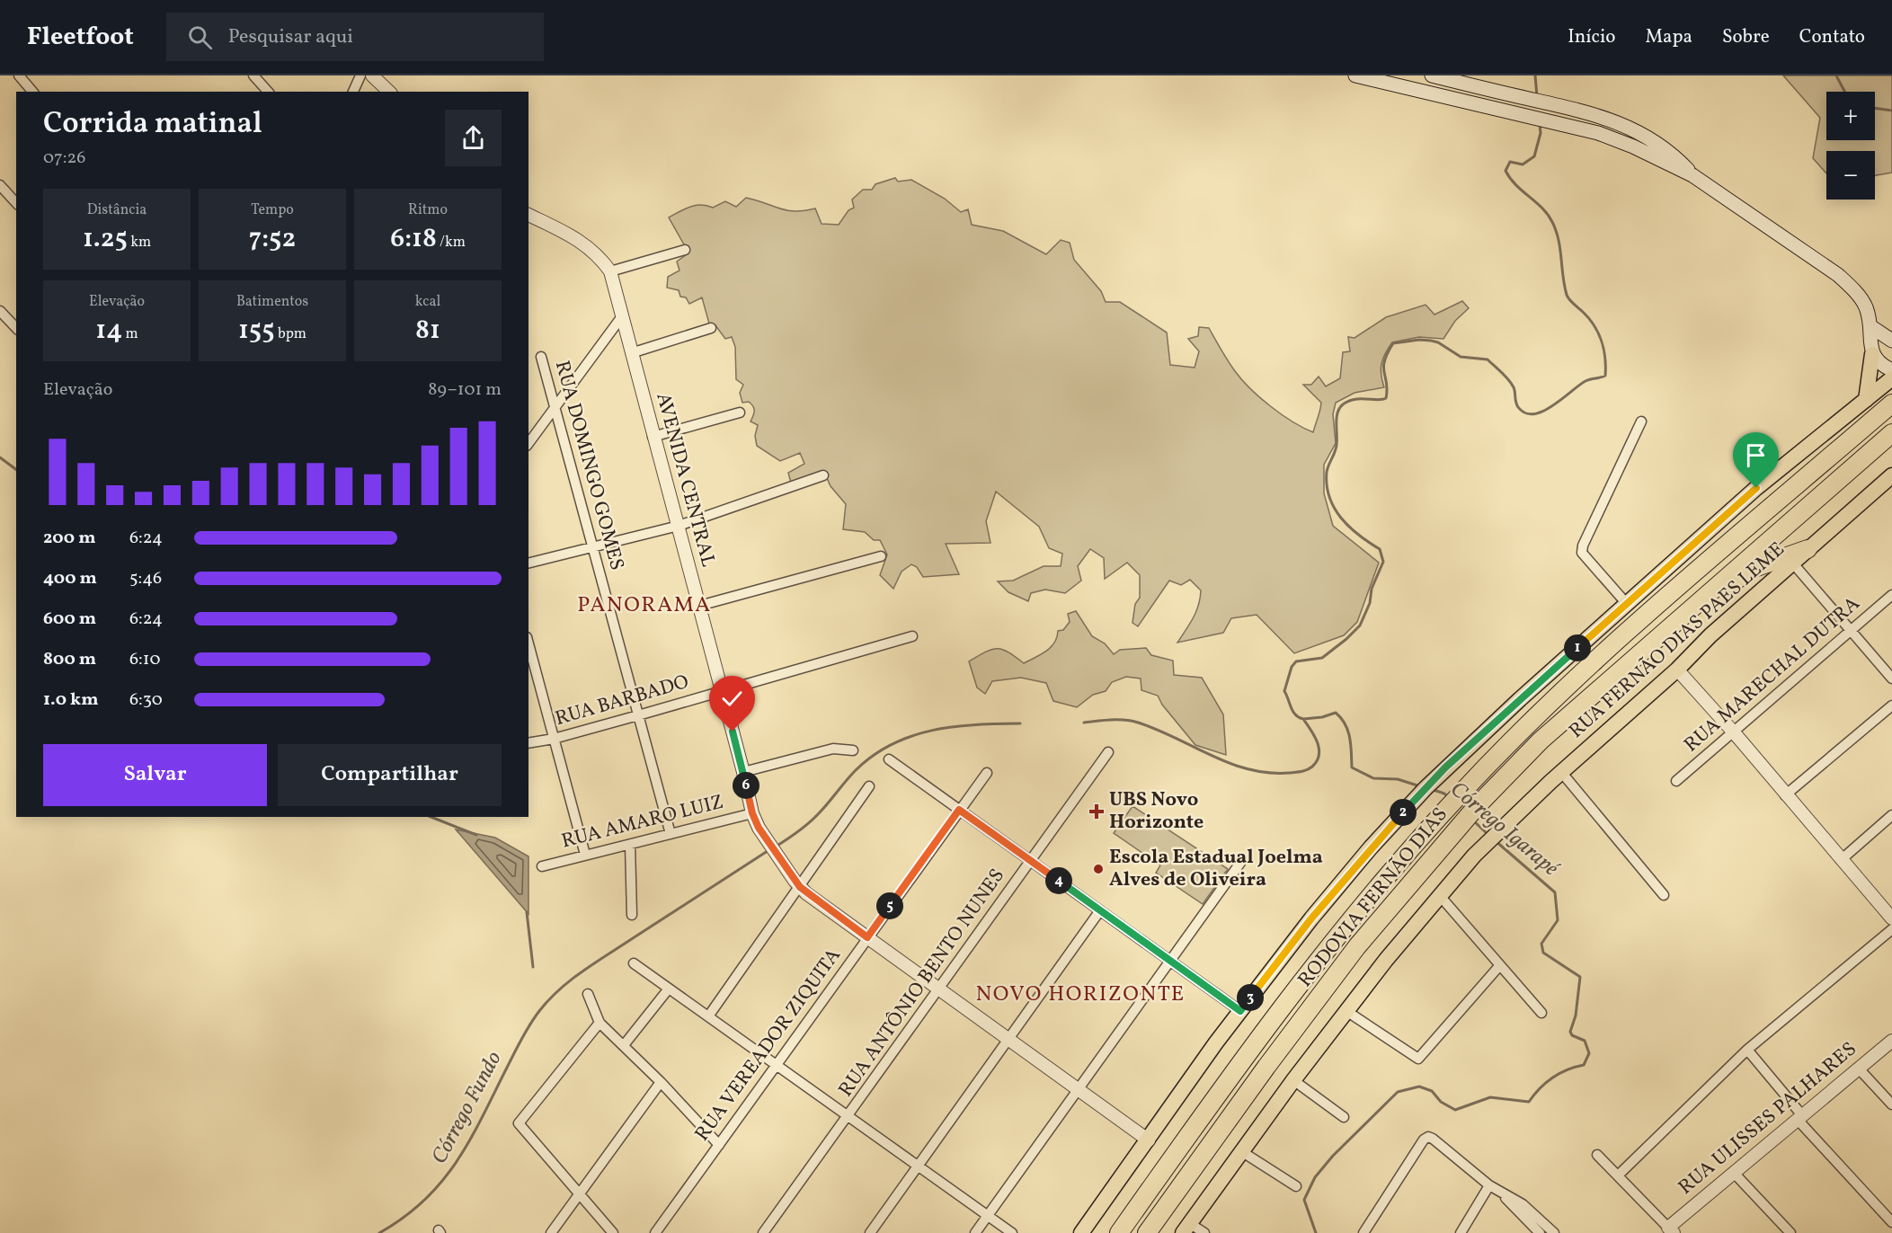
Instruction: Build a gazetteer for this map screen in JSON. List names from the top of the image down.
{
  "streets": {
    "highway": ["RODOVIA FERNÃO DIAS"],
    "main road": ["RUA FERNÃO DIAS PAES LEME"],
    "street": [
      "RUA DOMINGO GOMES",
      "AVENIDA CENTRAL",
      "RUA MARECHAL DUTRA",
      "RUA BARBADO",
      "RUA AMARO LUIZ",
      "RUA ANTÔNIO BENTO NUNES",
      "RUA VEREADOR ZIQUITA",
      "RUA ULISSES PALHARES"
    ]
  },
  "crossings": [
    ["RUA DOMINGO GOMES", "RUA BARBADO"],
    ["RUA DOMINGO GOMES", "RUA AMARO LUIZ"],
    ["AVENIDA CENTRAL", "RUA BARBADO"],
    ["AVENIDA CENTRAL", "RUA AMARO LUIZ"],
    ["AVENIDA CENTRAL", "RUA ANTÔNIO BENTO NUNES"],
    ["AVENIDA CENTRAL", "RUA VEREADOR ZIQUITA"]
  ],
  "districts": ["PANORAMA", "NOVO HORIZONTE"],
  "water": ["Córrego Igarapé", "Córrego Fundo"],
  "places": {
    "health": ["UBS Novo Horizonte"],
    "other": ["Escola Estadual Joelma Alves de Oliveira"]
  },
  "page": {
    "header": "Fleetfoot",
    "search": "Pesquisar aqui",
    "nav": [
      "Início",
      "Mapa",
      "Sobre",
      "Contato"
    ],
    "map_buttons": ["+", "−"],
    "heading": ["Corrida matinal", "07:26"],
    "stats": [
      ["Distância", "1.25 km"],
      ["Tempo", "7:52"],
      ["Ritmo", "6:18 /km"],
      ["Elevação", "14 m"],
      ["Batimentos", "155 bpm"],
      ["kcal", "81"]
    ],
    "chart": ["Elevação", "89–101 m"],
    "list": [
      {
        "name": "200 m",
        "note": "6:24"
      },
      {
        "name": "400 m",
        "note": "5:46"
      },
      {
        "name": "600 m",
        "note": "6:24"
      },
      {
        "name": "800 m",
        "note": "6:10"
      },
      {
        "name": "1.0 km",
        "note": "6:30"
      }
    ],
    "pins": [
      "1",
      "6",
      "2",
      "4",
      "5",
      "3"
    ],
    "buttons": ["Salvar", "Compartilhar"]
  }
}
